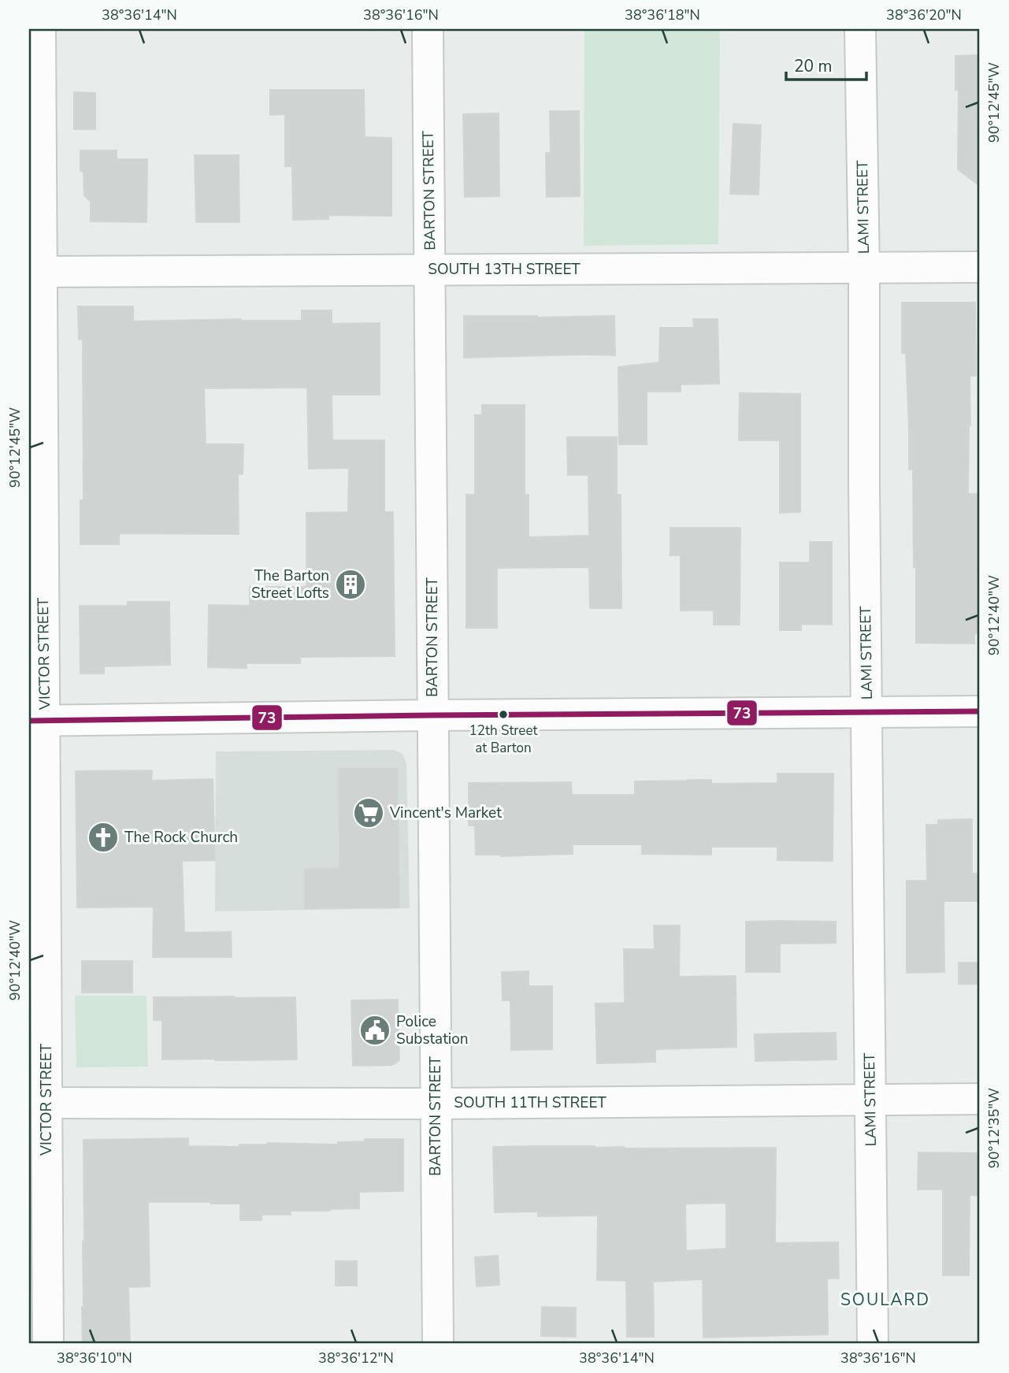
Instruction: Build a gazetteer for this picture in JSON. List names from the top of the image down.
{
  "streets": {
    "street": [
      "BARTON STREET",
      "LAMI STREET",
      "SOUTH 13TH STREET",
      "VICTOR STREET",
      "SOUTH 11TH STREET"
    ]
  },
  "crossings": [
    ["BARTON STREET", "SOUTH 13TH STREET"],
    ["BARTON STREET", "SOUTH 11TH STREET"],
    ["LAMI STREET", "SOUTH 13TH STREET"],
    ["LAMI STREET", "SOUTH 11TH STREET"],
    ["SOUTH 13TH STREET", "VICTOR STREET"],
    ["VICTOR STREET", "SOUTH 11TH STREET"]
  ],
  "districts": ["SOULARD"],
  "places": {
    "building": ["The Barton Street Lofts"],
    "other": ["12th Street at Barton"],
    "supermarket": ["Vincent's Market"],
    "church": ["The Rock Church"],
    "public building": ["Police Substation"]
  },
  "lines": ["transit line 73"],
  "scale_bar": "20 m",
  "coordinates": [
    "38°36'14\"N",
    "38°36'16\"N",
    "38°36'18\"N",
    "38°36'20\"N",
    "90°12'45\"W",
    "90°12'40\"W",
    "90°12'35\"W",
    "38°36'10\"N",
    "38°36'12\"N"
  ]
}
